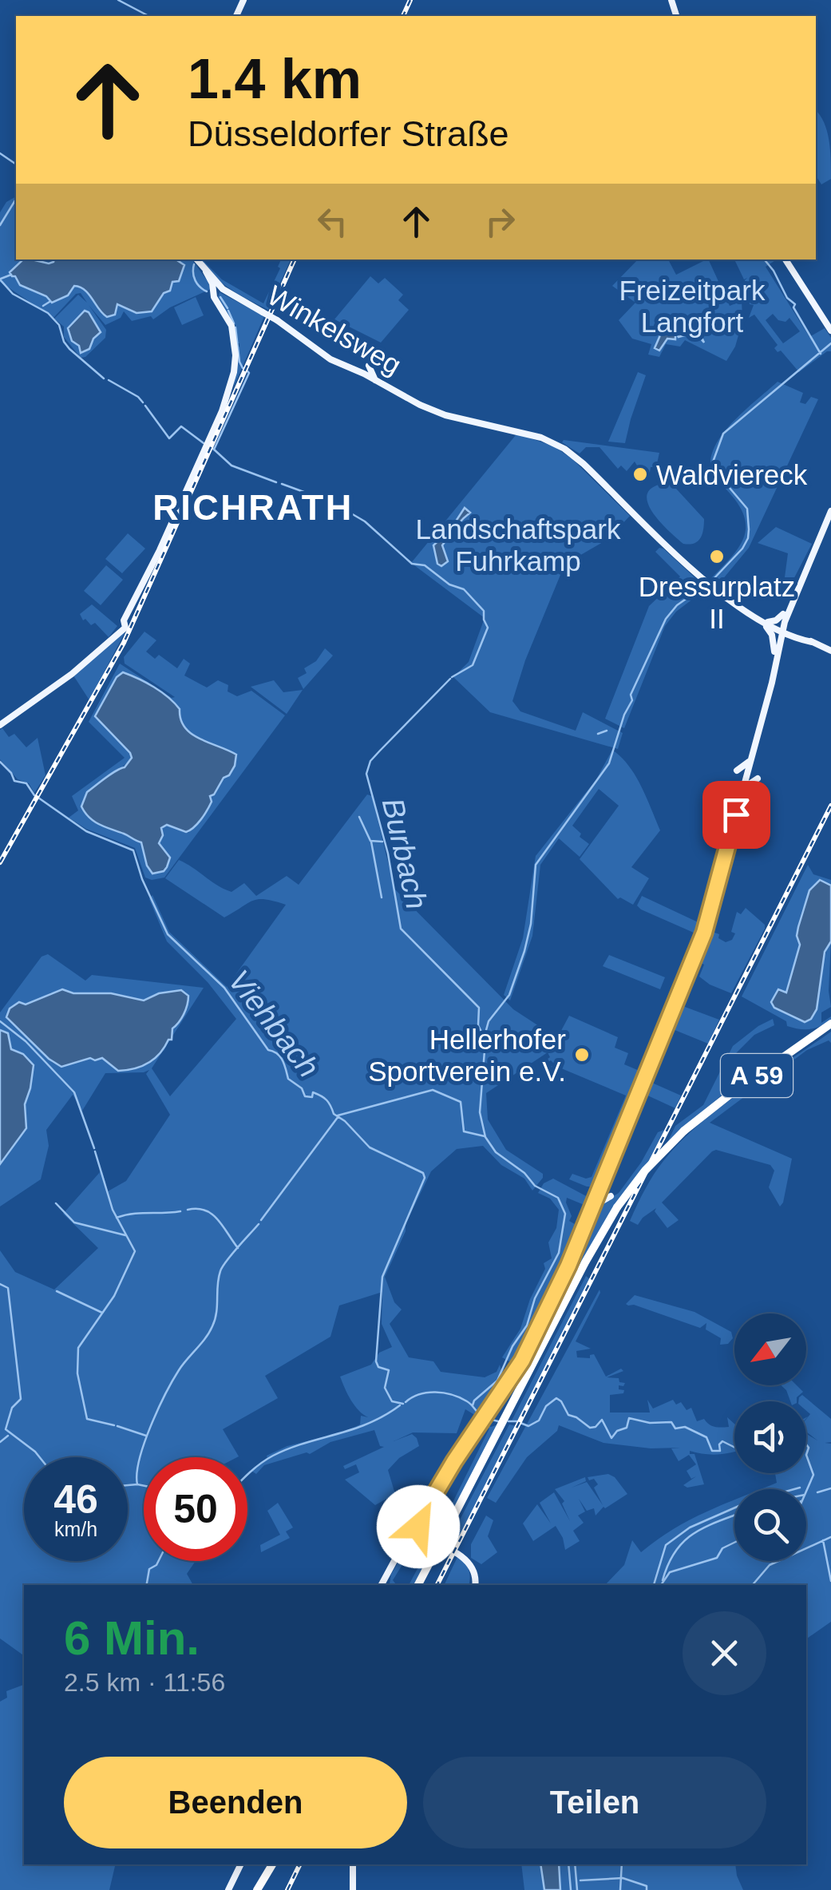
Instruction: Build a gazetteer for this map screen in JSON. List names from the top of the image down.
{
  "streets": {
    "highway": ["A 59"],
    "main road": ["Winkelsweg"]
  },
  "districts": ["RICHRATH"],
  "water": ["Burbach", "Viehbach"],
  "parks": ["Freizeitpark Langfort", "Landschaftspark Fuhrkamp"],
  "places": ["Waldviereck", "Dressurplatz II", "Hellerhofer Sportverein e.V."],
  "north": "bottom left",
  "page": {
    "turn": ["1.4 km", "Düsseldorfer Straße"],
    "speed": "46 km/h",
    "limit": "50",
    "heading": ["6 Min.", "2.5 km · 11:56"],
    "buttons": ["Beenden", "Teilen"]
  }
}
